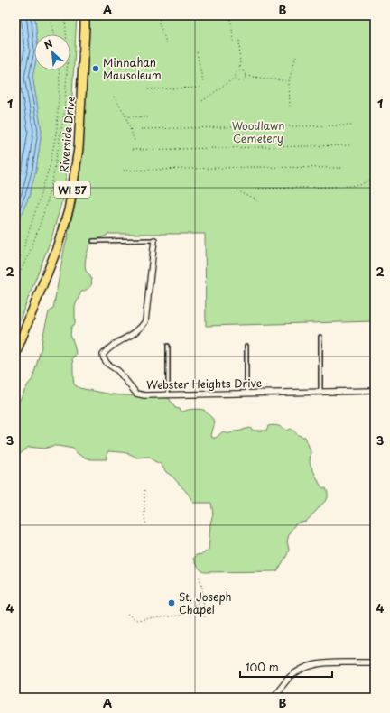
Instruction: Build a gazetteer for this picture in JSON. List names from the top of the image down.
{
  "streets": {
    "main road": ["Riverside Drive", "WI 57"],
    "street": ["Webster Heights Drive"]
  },
  "parks": ["Woodlawn Cemetery"],
  "places": ["Minnahan Mausoleum", "St. Joseph Chapel"],
  "scale_bar": "100 m",
  "north": "top left",
  "grid": {
    "columns": ["A", "B"],
    "rows": [
      "1",
      "2",
      "3",
      "4"
    ]
  }
}
